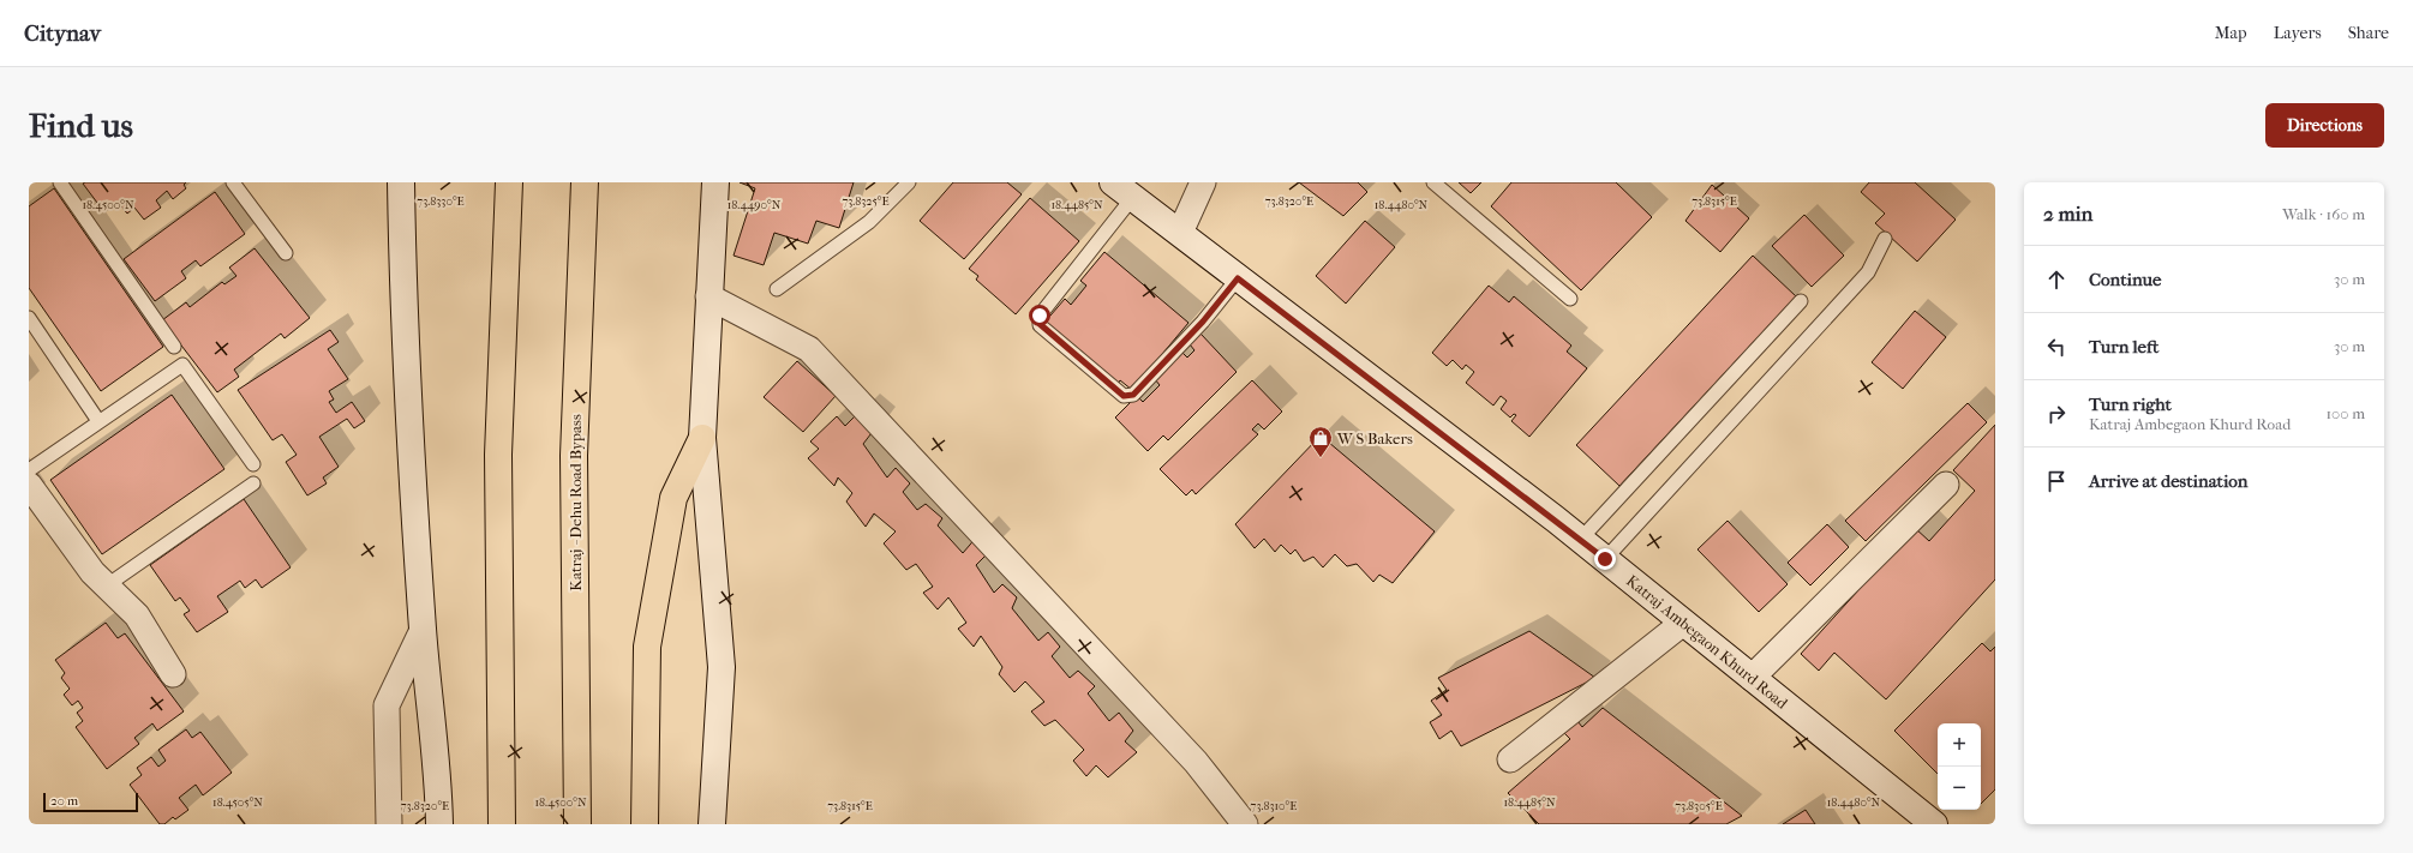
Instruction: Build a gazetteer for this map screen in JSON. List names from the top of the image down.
{
  "streets": {
    "highway": ["Katraj - Dehu Road Bypass"],
    "street": ["Katraj Ambegaon Khurd Road"]
  },
  "places": {
    "shop": ["W S Bakers"]
  },
  "scale_bar": "20 m",
  "page": {
    "header": "Citynav",
    "nav": ["Map", "Layers", "Share"],
    "buttons": "Directions",
    "title": "Find us",
    "heading": ["2 min", "Walk · 160 m"],
    "list": [
      ["Continue", "30 m"],
      ["Turn left", "30 m"],
      ["Turn right", "Katraj Ambegaon Khurd Road", "100 m"],
      "Arrive at destination"
    ],
    "map_buttons": ["+", "−"],
    "scale": "20 m"
  },
  "coordinates": [
    "73.8315°E",
    "73.8330°E",
    "73.8325°E",
    "73.8320°E",
    "18.4500°N",
    "18.4490°N",
    "18.4485°N",
    "18.4480°N",
    "18.4505°N",
    "73.8310°E",
    "73.8305°E"
  ]
}
